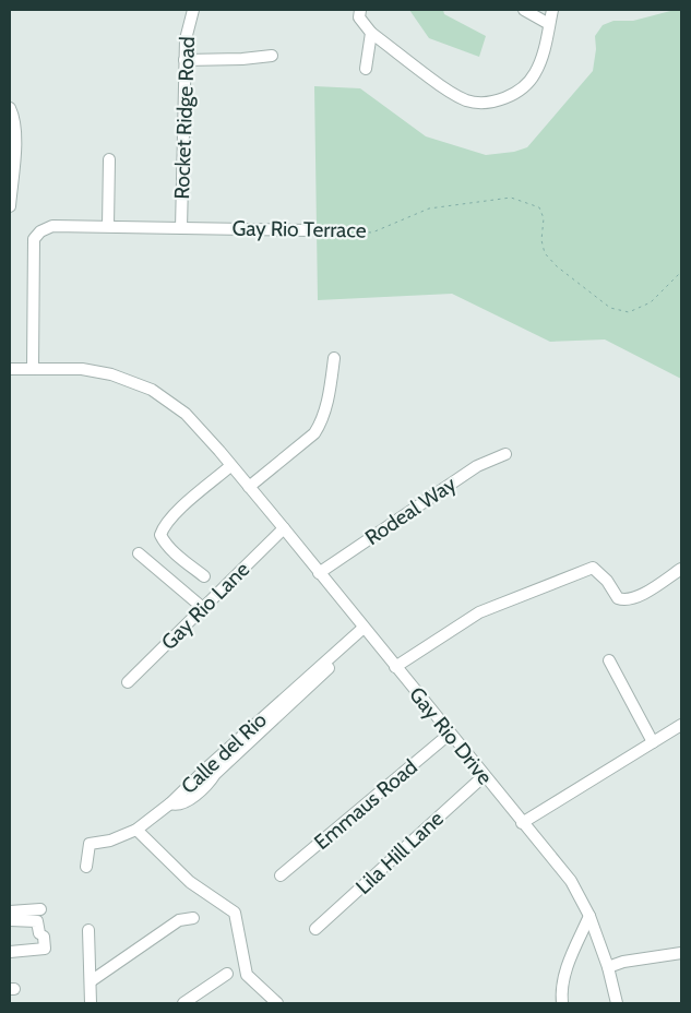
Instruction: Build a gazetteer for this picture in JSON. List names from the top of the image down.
{
  "streets": {
    "street": [
      "Rocket Ridge Road",
      "Gay Rio Terrace",
      "Rodeal Way",
      "Gay Rio Lane",
      "Gay Rio Drive",
      "Calle del Rio",
      "Emmaus Road",
      "Lila Hill Lane"
    ]
  },
  "crossings": [
    ["Rocket Ridge Road", "Gay Rio Terrace"],
    ["Gay Rio Terrace", "Gay Rio Drive"],
    ["Rodeal Way", "Gay Rio Drive"],
    ["Gay Rio Lane", "Gay Rio Drive"],
    ["Gay Rio Drive", "Calle del Rio"],
    ["Gay Rio Drive", "Emmaus Road"],
    ["Gay Rio Drive", "Lila Hill Lane"]
  ]
}
